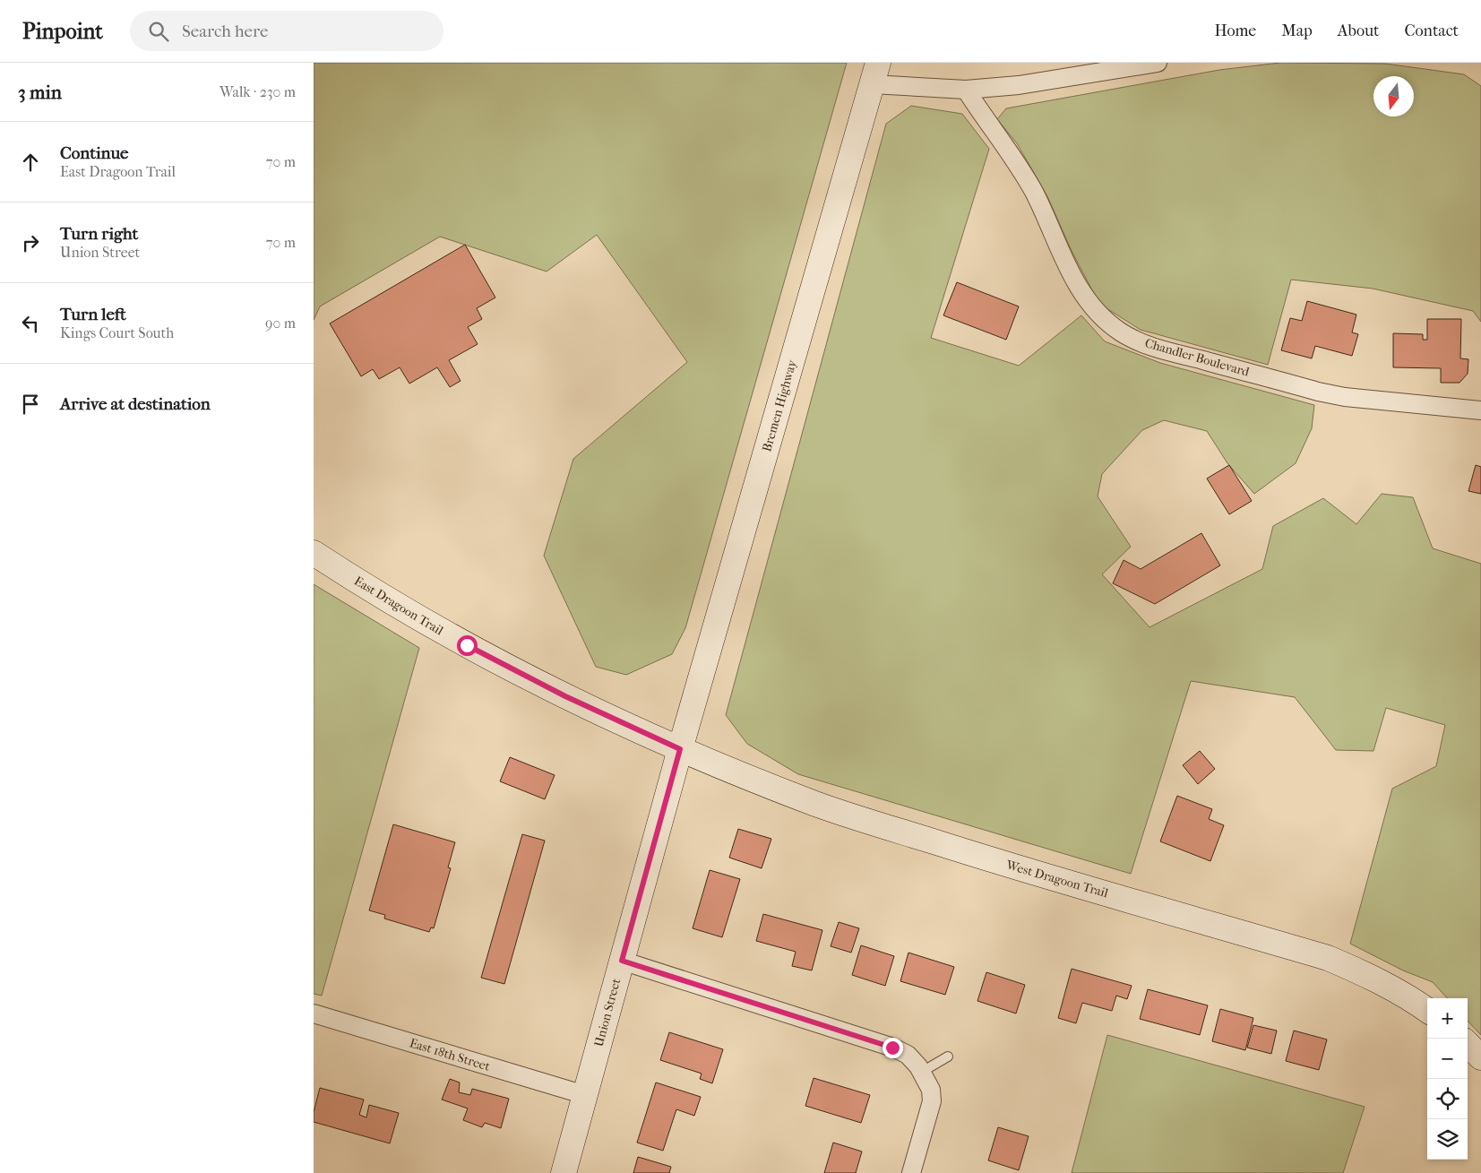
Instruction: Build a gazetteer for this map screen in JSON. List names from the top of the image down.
{
  "streets": {
    "street": [
      "Chandler Boulevard",
      "Bremen Highway",
      "East Dragoon Trail",
      "West Dragoon Trail",
      "Union Street",
      "East 18th Street"
    ]
  },
  "crossings": [
    ["Bremen Highway", "East Dragoon Trail"],
    ["Bremen Highway", "West Dragoon Trail"],
    ["Bremen Highway", "Union Street"],
    ["East Dragoon Trail", "West Dragoon Trail"],
    ["East Dragoon Trail", "Union Street"],
    ["West Dragoon Trail", "Union Street"],
    ["Union Street", "East 18th Street"]
  ],
  "north": "bottom",
  "page": {
    "header": "Pinpoint",
    "search": "Search here",
    "nav": [
      "Home",
      "Map",
      "About",
      "Contact"
    ],
    "heading": ["3 min", "Walk · 230 m"],
    "list": [
      ["Continue", "East Dragoon Trail", "70 m"],
      ["Turn right", "Union Street", "70 m"],
      ["Turn left", "Kings Court South", "90 m"],
      "Arrive at destination"
    ],
    "map_buttons": ["+", "−"]
  }
}
